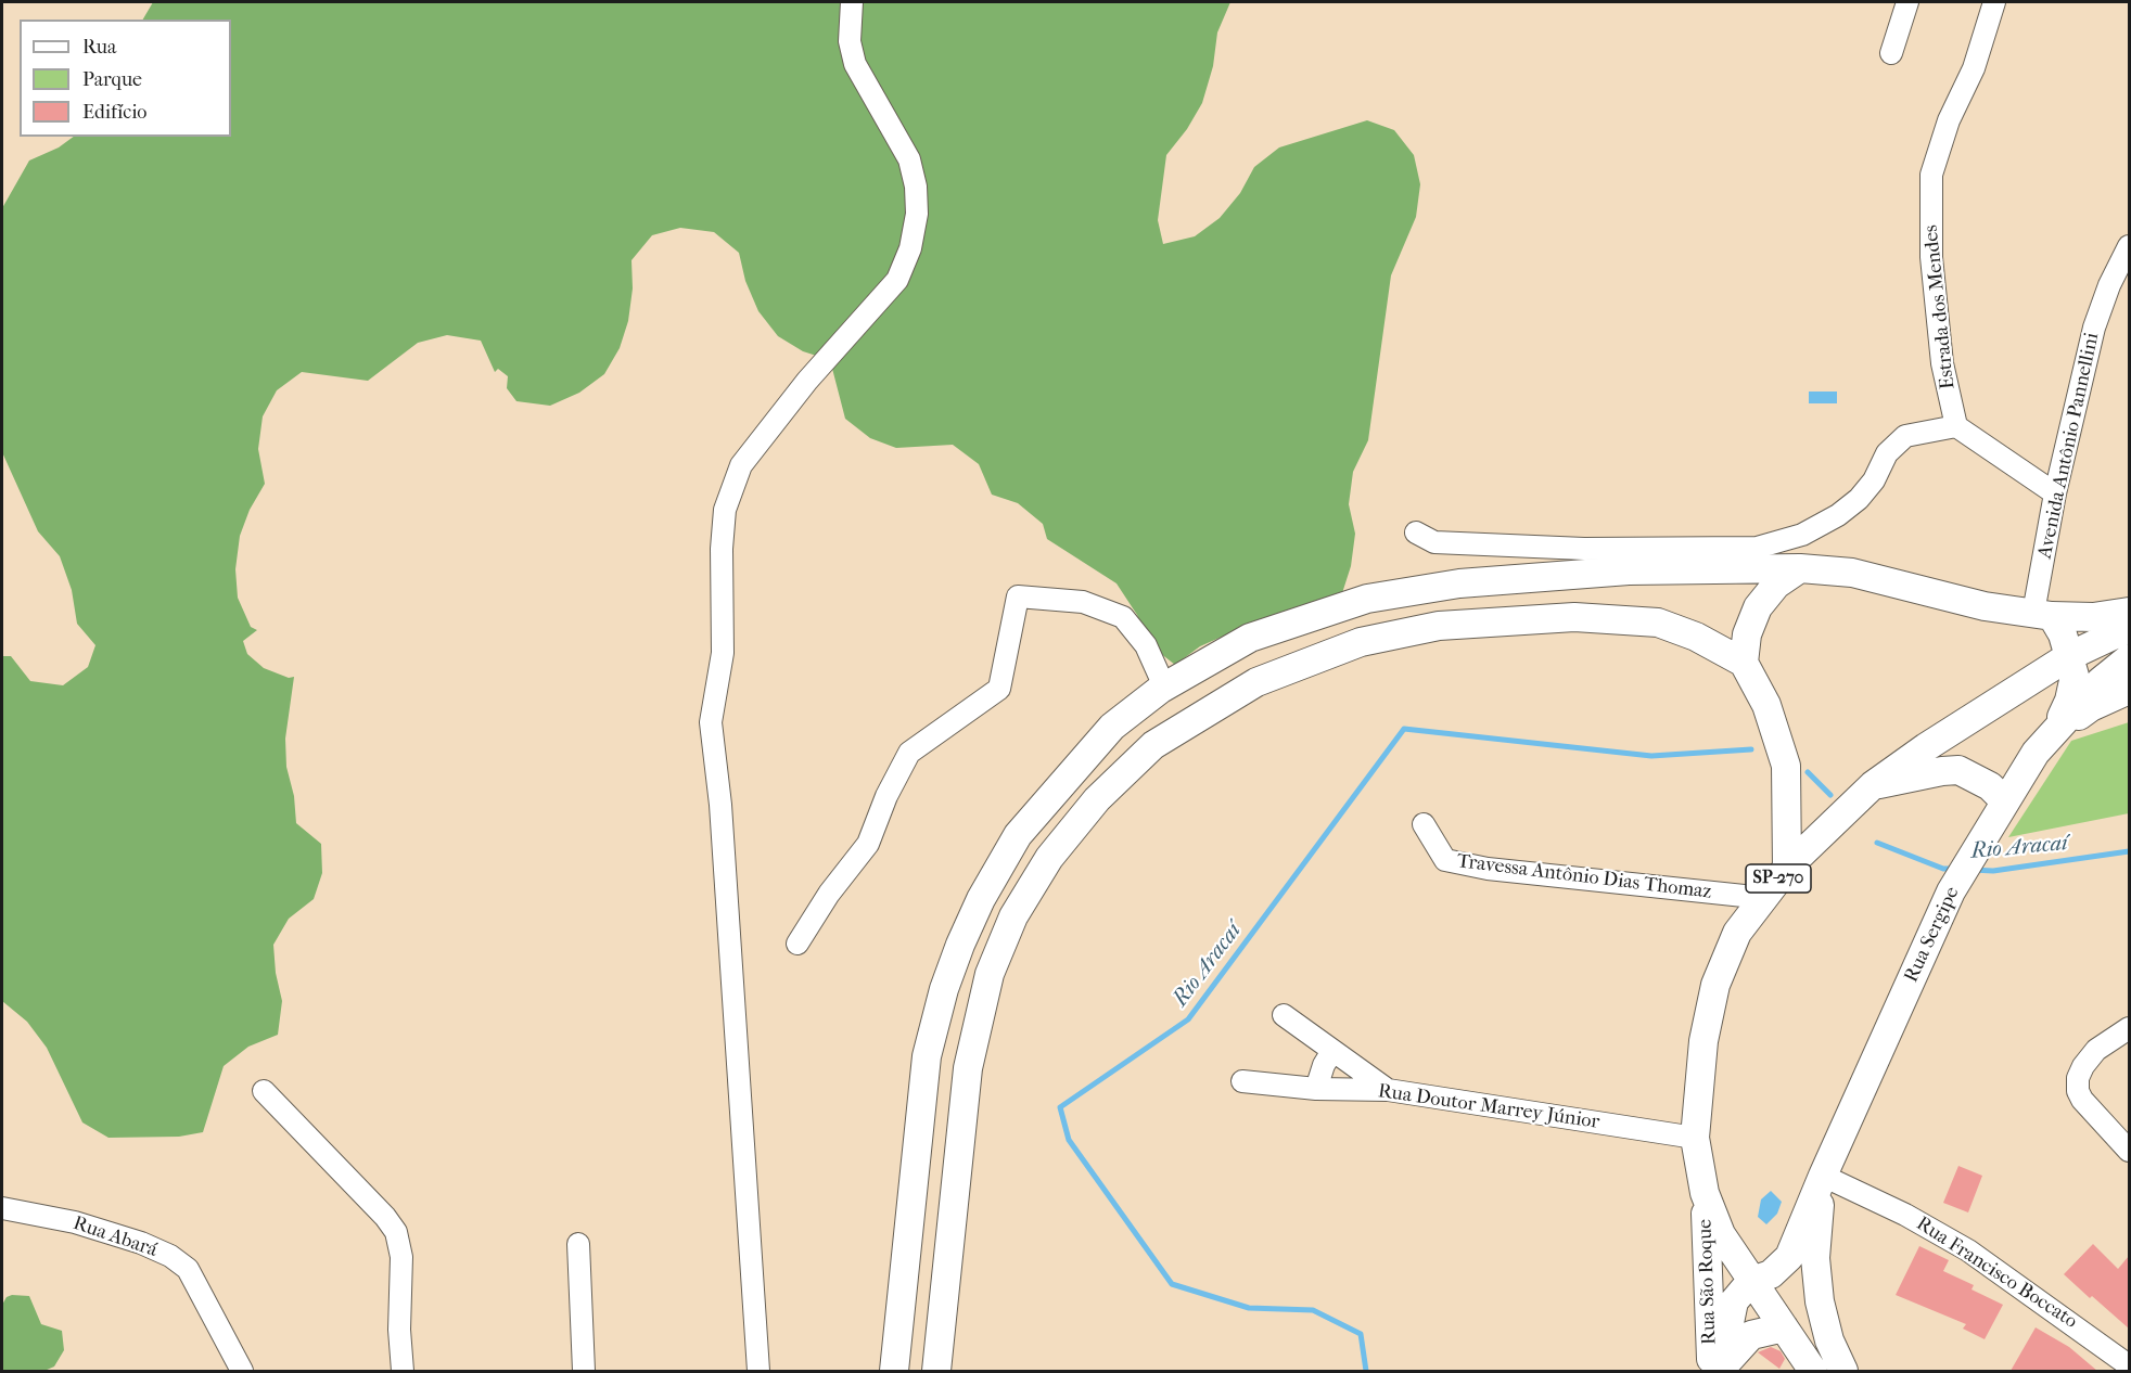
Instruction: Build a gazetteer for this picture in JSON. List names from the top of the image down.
{
  "streets": {
    "main road": ["SP-270", "Rua Sergipe", "Rua São Roque"],
    "street": [
      "Estrada dos Mendes",
      "Avenida Antônio Pannellini",
      "Travessa Antônio Dias Thomaz",
      "Rua Doutor Marrey Júnior",
      "Rua Abará",
      "Rua Francisco Boccato"
    ]
  },
  "crossings": [
    ["Travessa Antônio Dias Thomaz", "SP-270"],
    ["SP-270", "Rua Sergipe"],
    ["SP-270", "Rua Doutor Marrey Júnior"],
    ["SP-270", "Rua São Roque"],
    ["Rua Sergipe", "Rua Francisco Boccato"],
    ["Rua Sergipe", "Rua São Roque"]
  ],
  "water": ["Rio Aracaí"],
  "legend": ["Rua", "Parque", "Edifício"]
}
